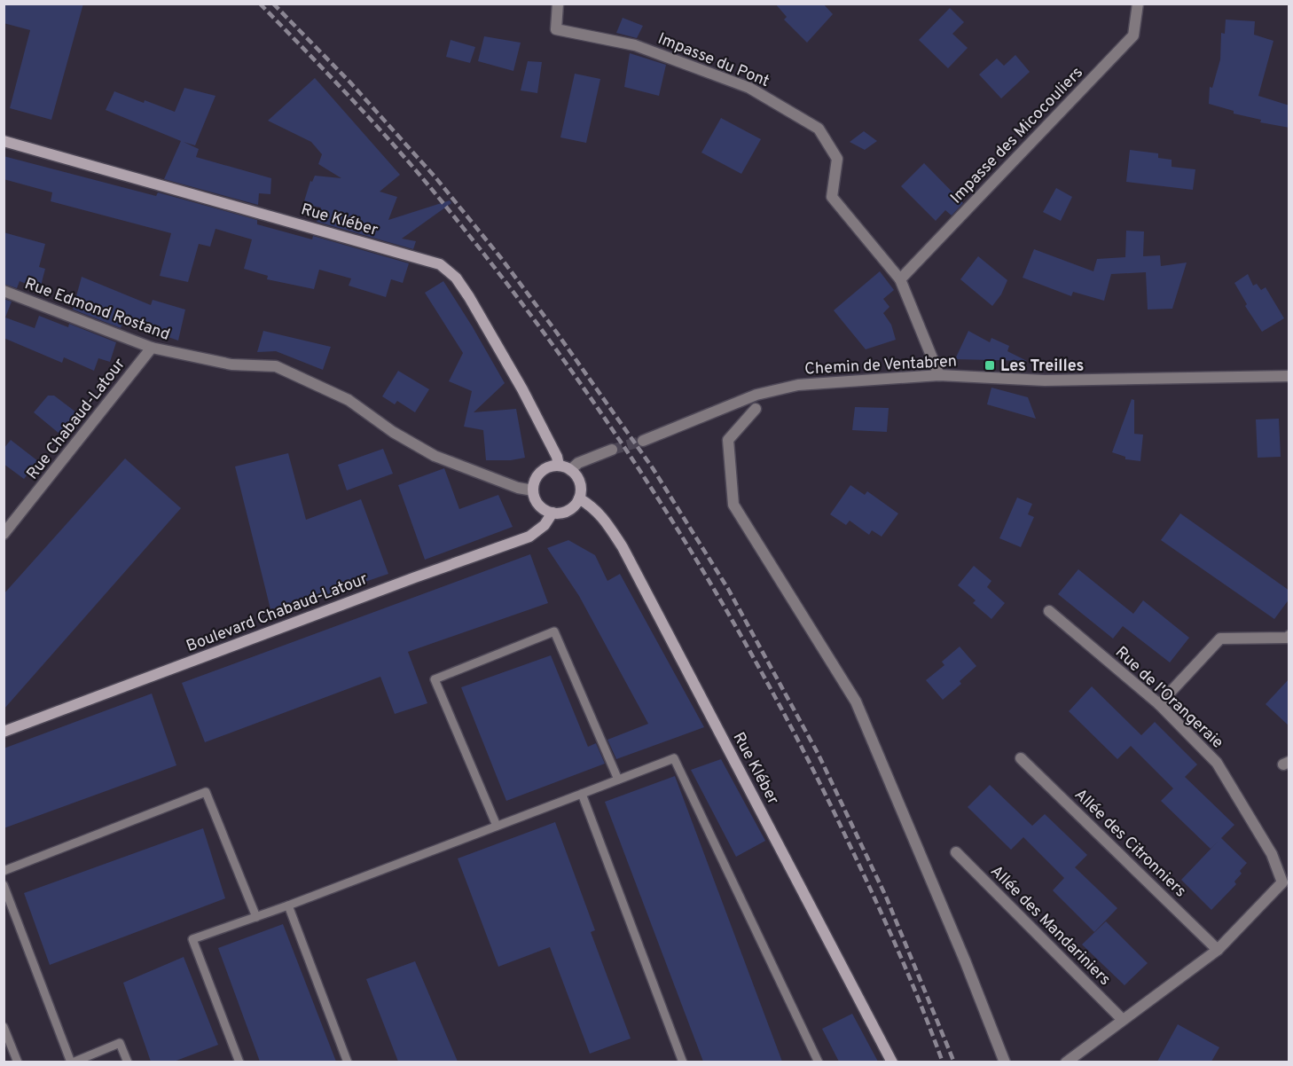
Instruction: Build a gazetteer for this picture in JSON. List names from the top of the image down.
{
  "streets": {
    "street": [
      "Impasse du Pont",
      "Impasse des Micocouliers",
      "Rue Kléber",
      "Rue Edmond Rostand",
      "Chemin de Ventabren",
      "Rue Chabaud-Latour",
      "Boulevard Chabaud-Latour",
      "Rue de l'Orangeraie",
      "Allée des Citronniers",
      "Allée des Mandariniers"
    ]
  },
  "crossings": [
    ["Impasse du Pont", "Impasse des Micocouliers"],
    ["Impasse du Pont", "Chemin de Ventabren"],
    ["Rue Kléber", "Rue Edmond Rostand"],
    ["Rue Kléber", "Boulevard Chabaud-Latour"],
    ["Rue Edmond Rostand", "Rue Chabaud-Latour"],
    ["Rue Edmond Rostand", "Boulevard Chabaud-Latour"],
    ["Rue de l'Orangeraie", "Allée des Citronniers"],
    ["Rue de l'Orangeraie", "Allée des Mandariniers"]
  ],
  "places": {
    "transit": ["Les Treilles"]
  }
}
